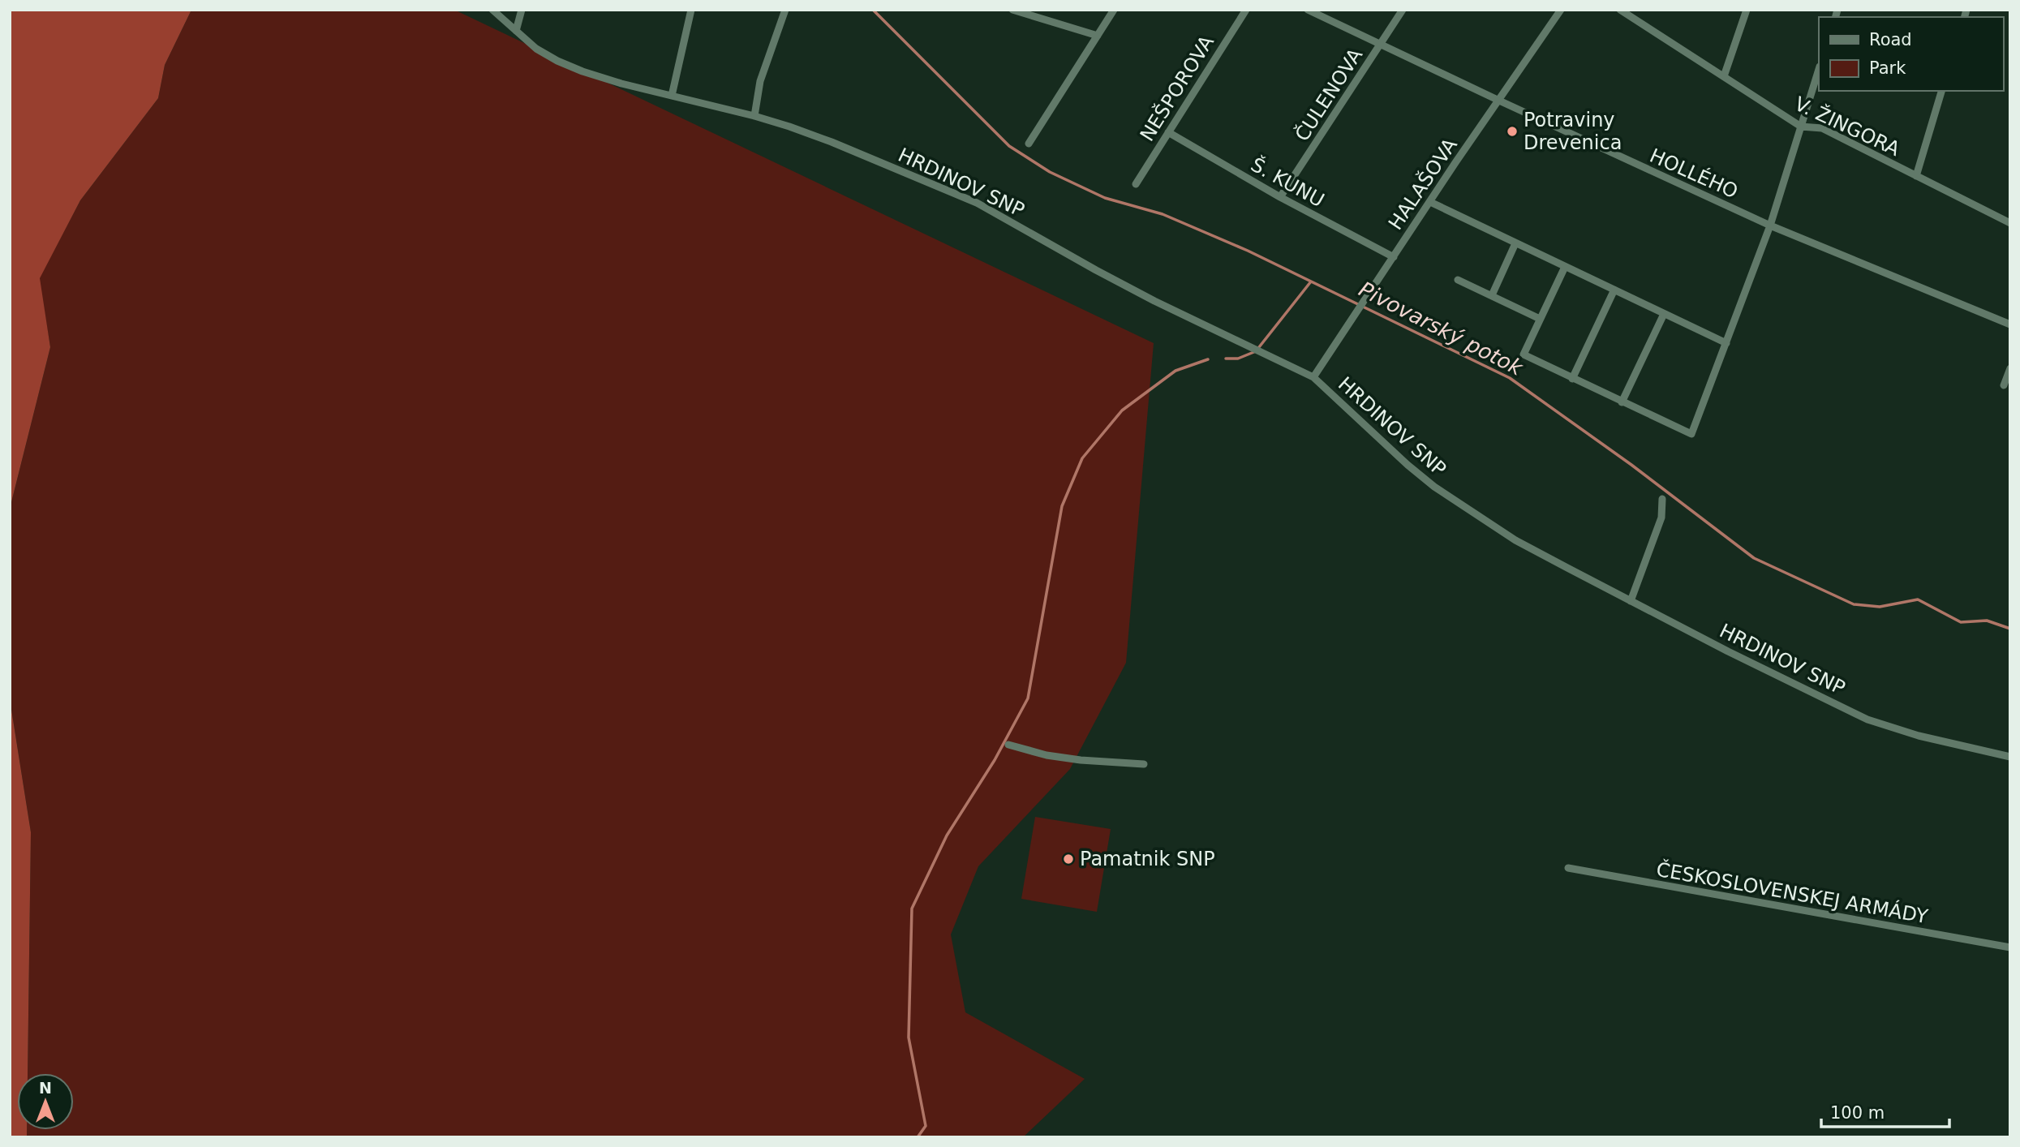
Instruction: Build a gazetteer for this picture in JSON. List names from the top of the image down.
{
  "streets": {
    "street": [
      "NEŠPOROVA",
      "ČULENOVA",
      "V. ŽINGORA",
      "HOLLÉHO",
      "HRDINOV SNP",
      "Š. KUNU",
      "HALAŠOVA",
      "ČESKOSLOVENSKEJ ARMÁDY"
    ]
  },
  "crossings": [
    ["NEŠPOROVA", "Š. KUNU"],
    ["ČULENOVA", "HOLLÉHO"],
    ["ČULENOVA", "Š. KUNU"],
    ["HOLLÉHO", "HALAŠOVA"],
    ["HRDINOV SNP", "HALAŠOVA"],
    ["Š. KUNU", "HALAŠOVA"]
  ],
  "water": ["Pivovarský potok"],
  "places": ["Potraviny Drevenica", "Pamatnik SNP"],
  "legend": ["Road", "Park"],
  "scale_bar": "100 m",
  "north": "top"
}
